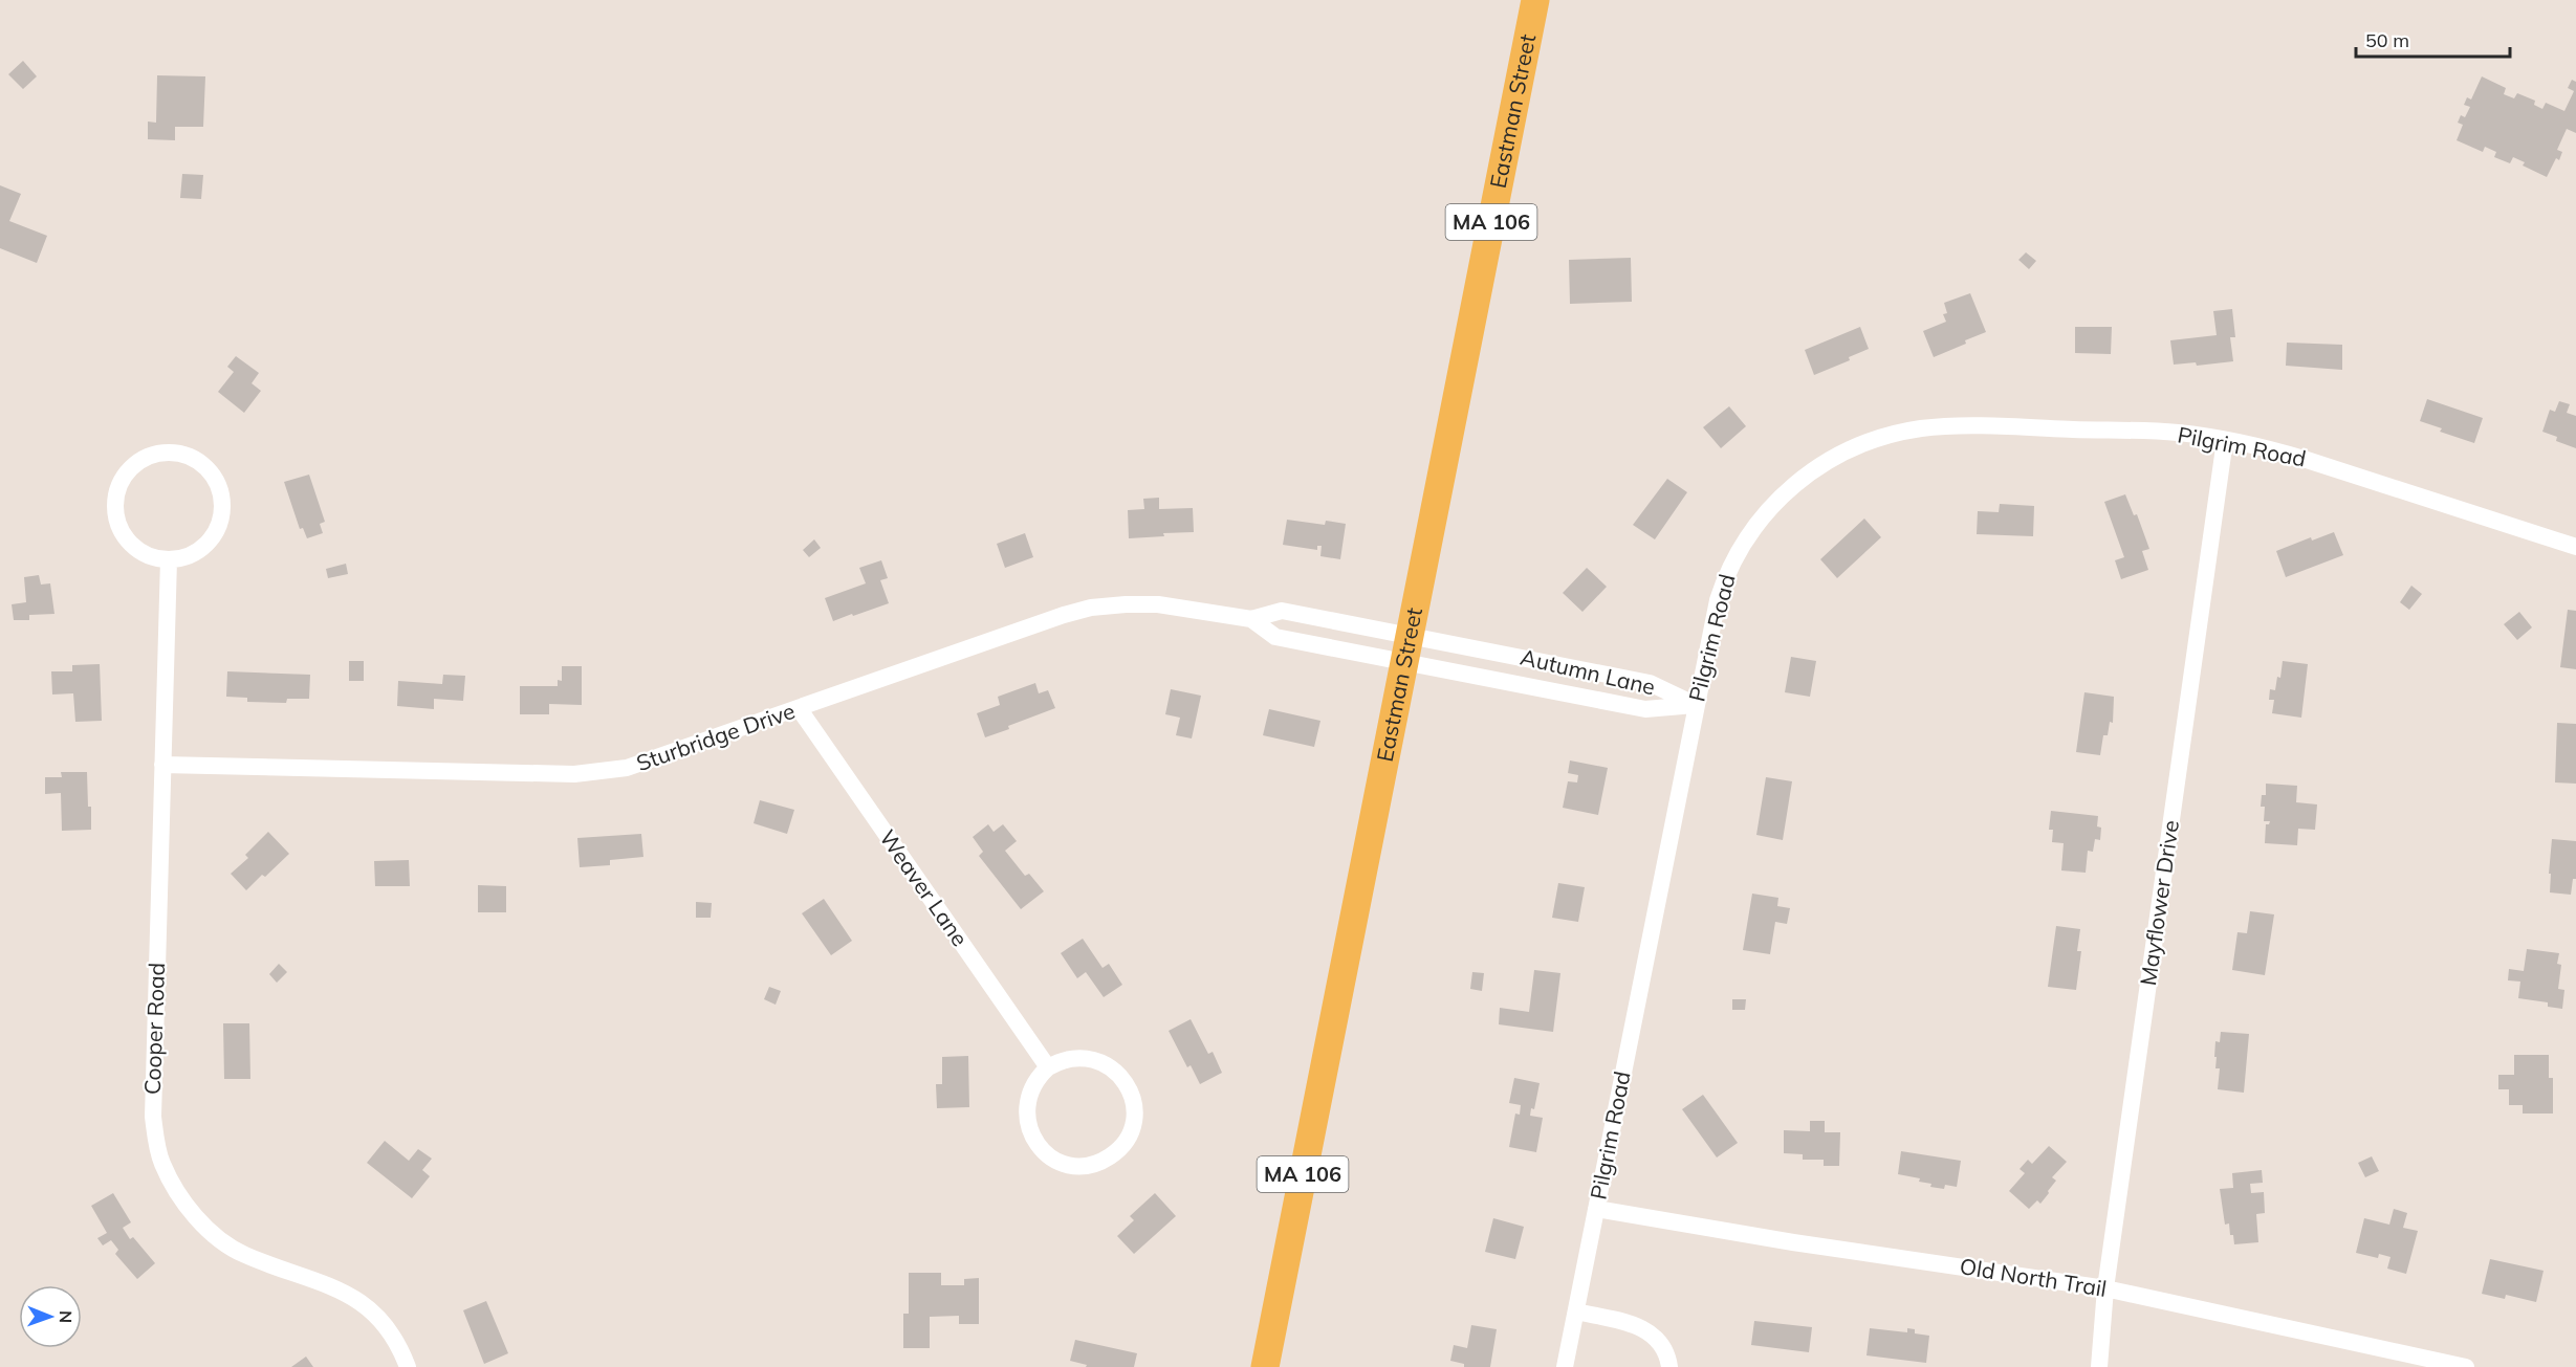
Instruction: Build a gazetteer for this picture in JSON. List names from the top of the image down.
{
  "streets": {
    "main road": ["Eastman Street", "MA 106"],
    "street": [
      "Pilgrim Road",
      "Autumn Lane",
      "Sturbridge Drive",
      "Weaver Lane",
      "Mayflower Drive",
      "Cooper Road",
      "Old North Trail"
    ]
  },
  "crossings": [
    ["Eastman Street", "Autumn Lane"],
    ["Eastman Street", "Sturbridge Drive"],
    ["Pilgrim Road", "Autumn Lane"],
    ["Pilgrim Road", "Mayflower Drive"],
    ["Pilgrim Road", "Old North Trail"],
    ["Autumn Lane", "Sturbridge Drive"],
    ["Sturbridge Drive", "Weaver Lane"],
    ["Sturbridge Drive", "Cooper Road"],
    ["Mayflower Drive", "Old North Trail"]
  ],
  "scale_bar": "50 m",
  "north": "right"
}
